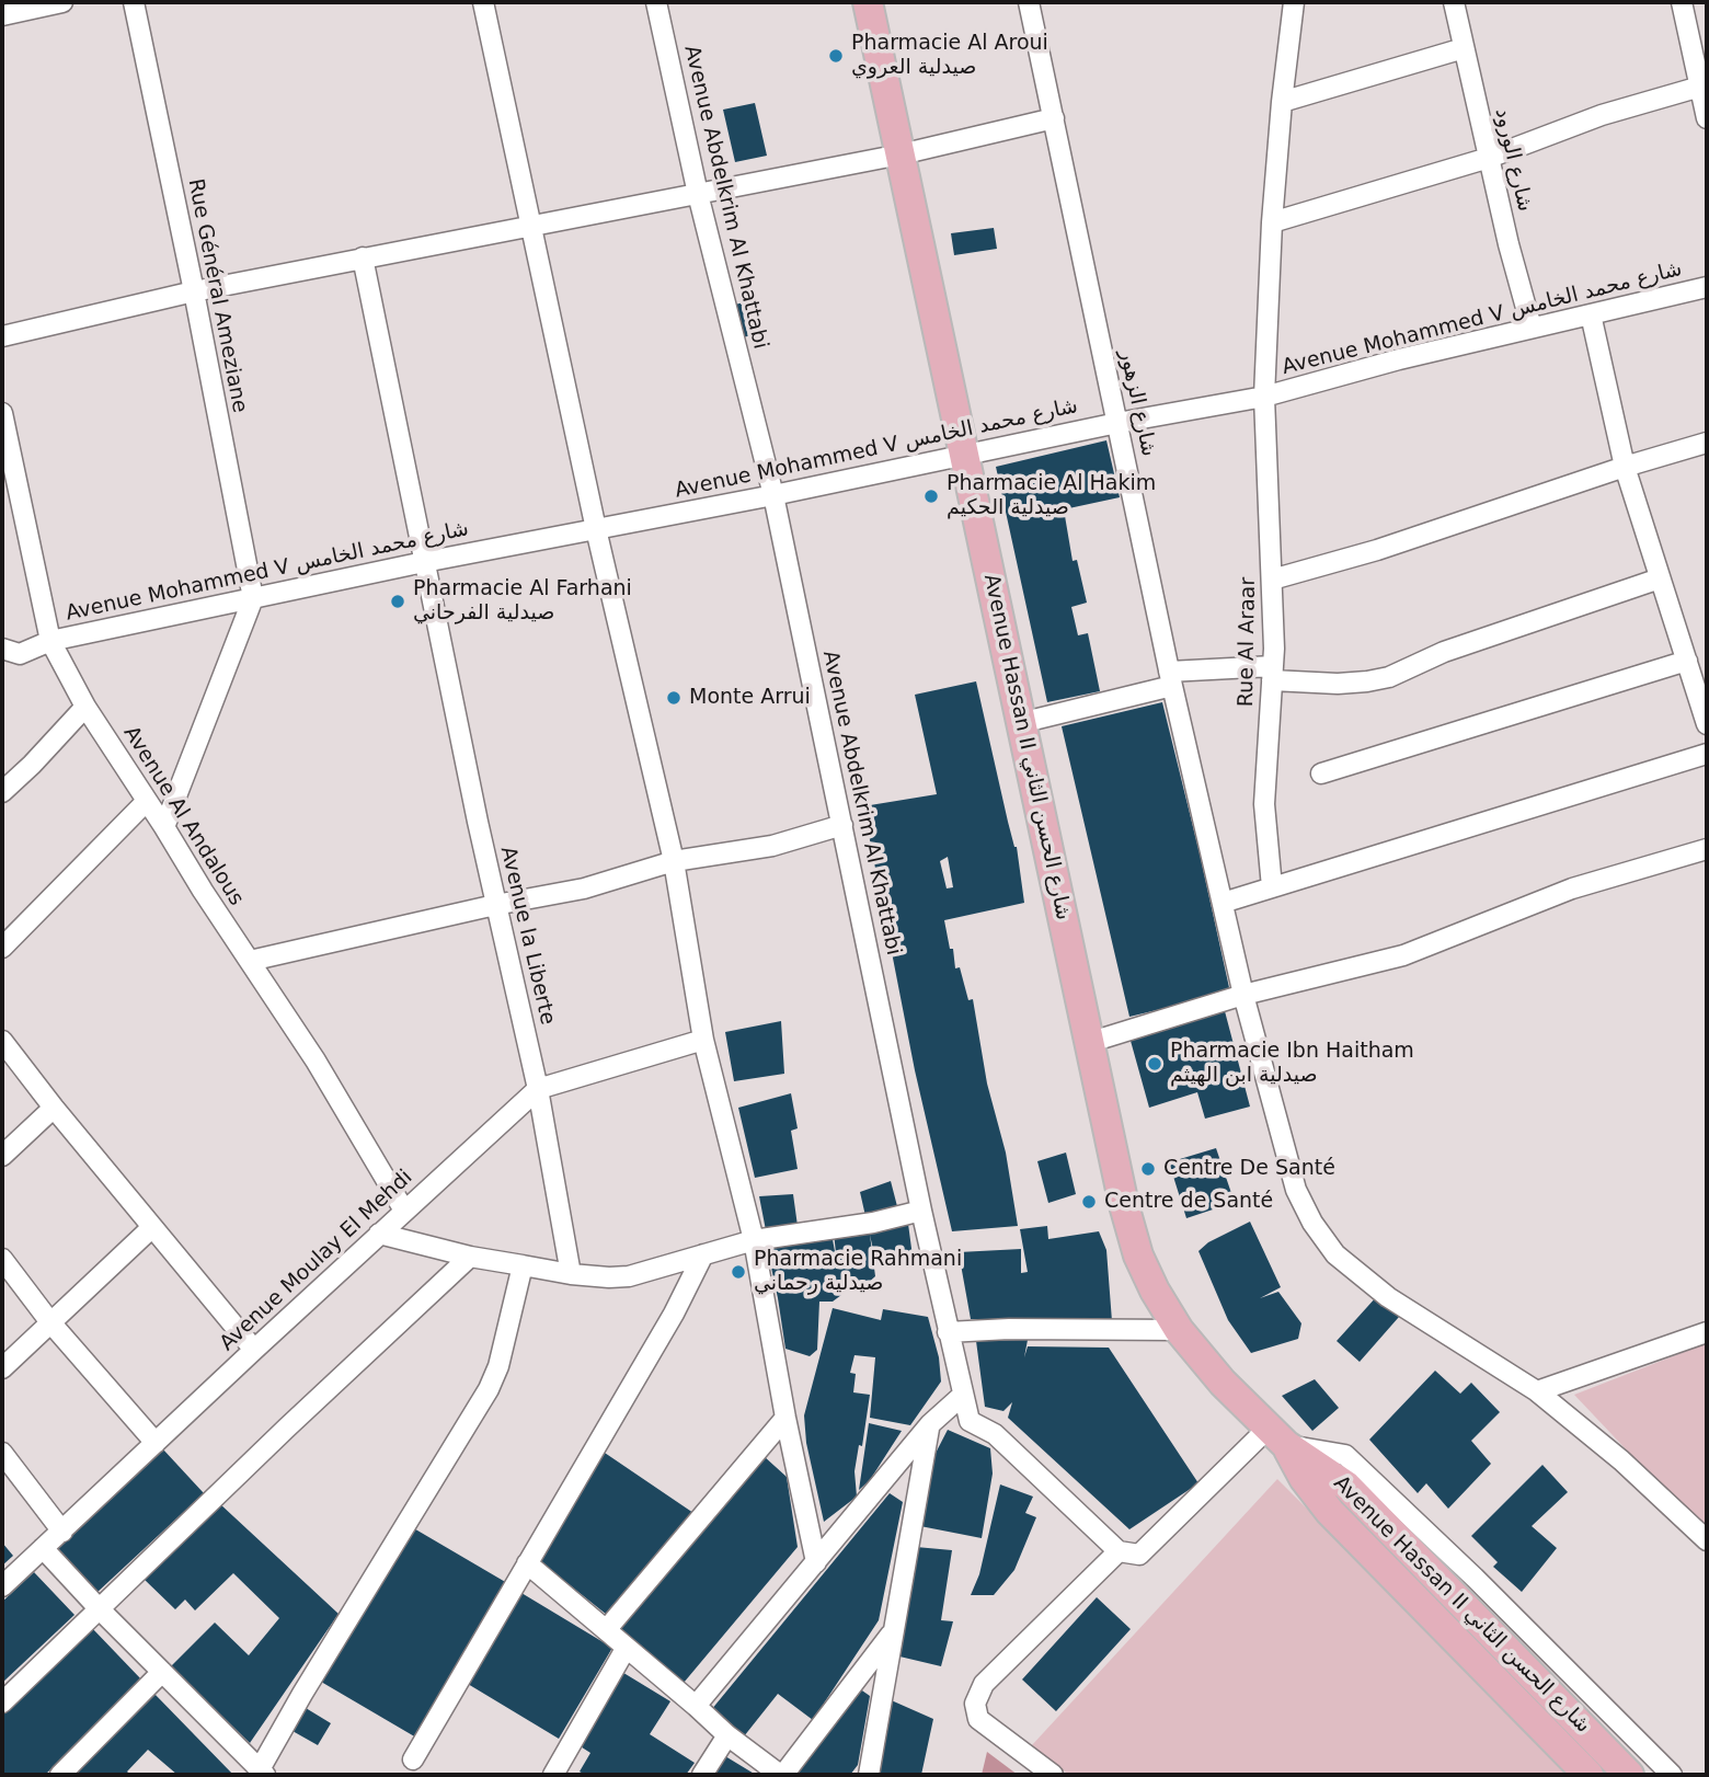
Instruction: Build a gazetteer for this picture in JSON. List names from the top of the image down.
{
  "streets": {
    "main road": ["Avenue Hassan II شارع الحسن الثاني"],
    "street": [
      "شارع الورود",
      "Avenue Abdelkrim Al Khattabi",
      "Rue Général Ameziane",
      "Avenue Mohammed V شارع محمد الخامس",
      "شارع الزهور",
      "Rue Al Araar",
      "Avenue Al Andalous",
      "Avenue la Liberte",
      "Avenue Moulay El Mehdi"
    ]
  },
  "crossings": [
    ["شارع الورود", "Avenue Mohammed V شارع محمد الخامس"],
    ["Avenue Abdelkrim Al Khattabi", "Avenue Mohammed V شارع محمد الخامس"],
    ["Rue Général Ameziane", "Avenue Mohammed V شارع محمد الخامس"],
    ["Avenue Mohammed V شارع محمد الخامس", "شارع الزهور"],
    ["Avenue Mohammed V شارع محمد الخامس", "Rue Al Araar"],
    ["Avenue Mohammed V شارع محمد الخامس", "Avenue Hassan II شارع الحسن الثاني"],
    ["Avenue Mohammed V شارع محمد الخامس", "Avenue Al Andalous"],
    ["Avenue Mohammed V شارع محمد الخامس", "Avenue la Liberte"],
    ["Avenue Al Andalous", "Avenue Moulay El Mehdi"],
    ["Avenue la Liberte", "Avenue Moulay El Mehdi"]
  ],
  "places": [
    "Pharmacie Al Aroui صيدلية العروي",
    "Pharmacie Al Hakim صيدلية الحكيم",
    "Pharmacie Al Farhani صيدلية الفرحاني",
    "Monte Arrui",
    "Pharmacie Ibn Haitham صيدلية ابن الهيثم",
    "Centre De Santé",
    "Centre de Santé",
    "Pharmacie Rahmani صيدلية رحماني"
  ]
}
